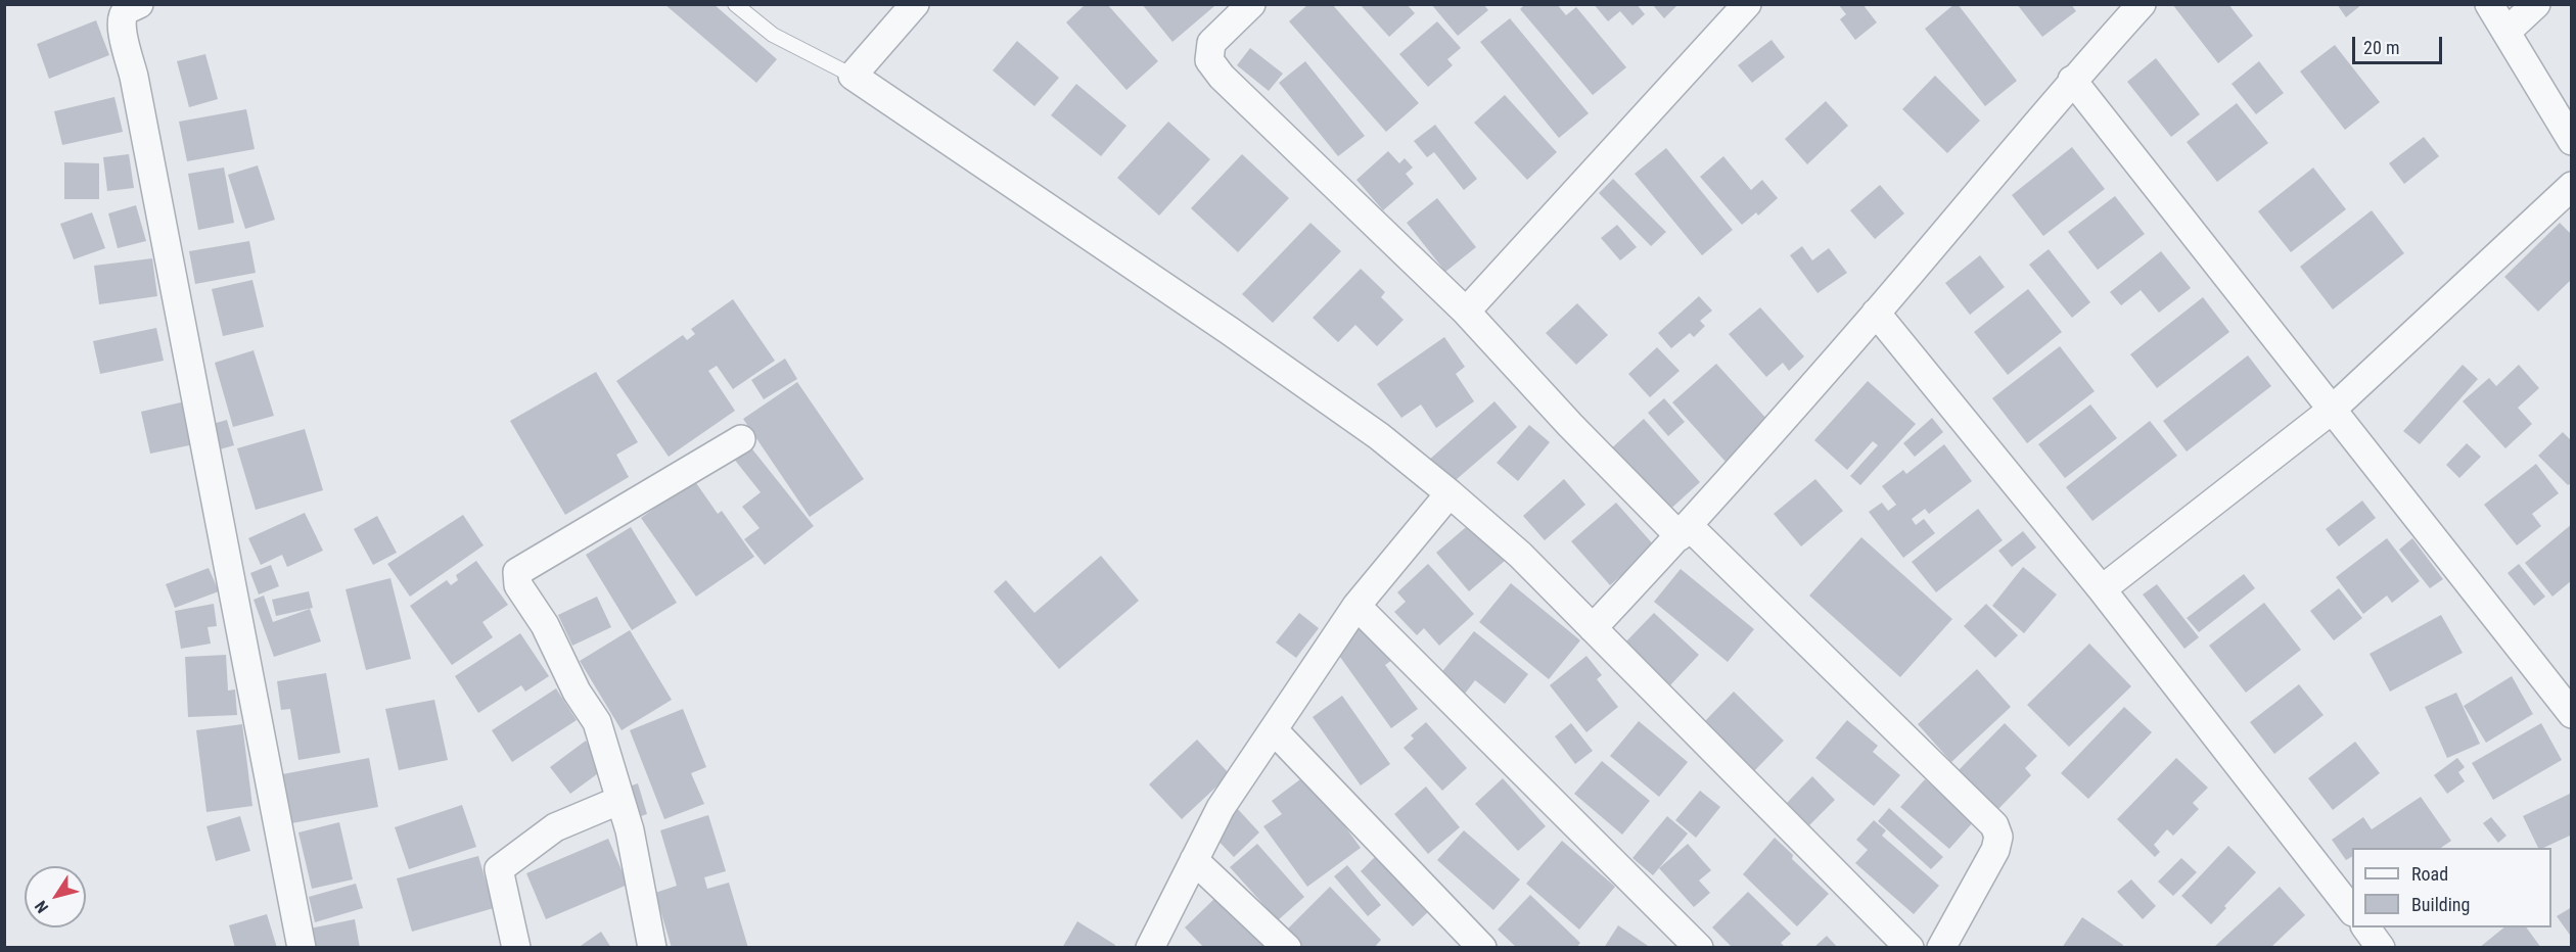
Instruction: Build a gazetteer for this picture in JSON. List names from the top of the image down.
{
  "legend": ["Road", "Building"],
  "scale_bar": "20 m",
  "north": "bottom left"
}
